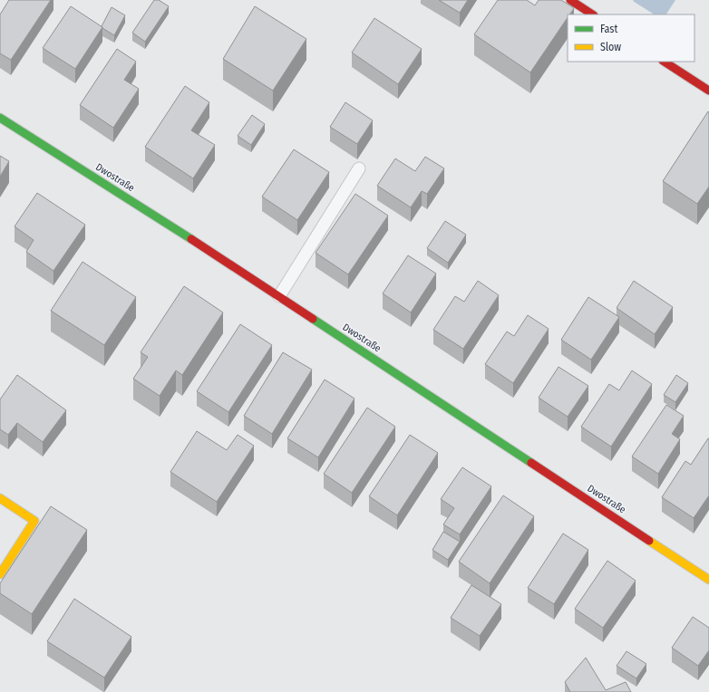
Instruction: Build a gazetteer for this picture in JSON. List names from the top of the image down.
{
  "streets": {
    "street": ["Dwostraße"]
  },
  "legend": ["Fast", "Slow"]
}
